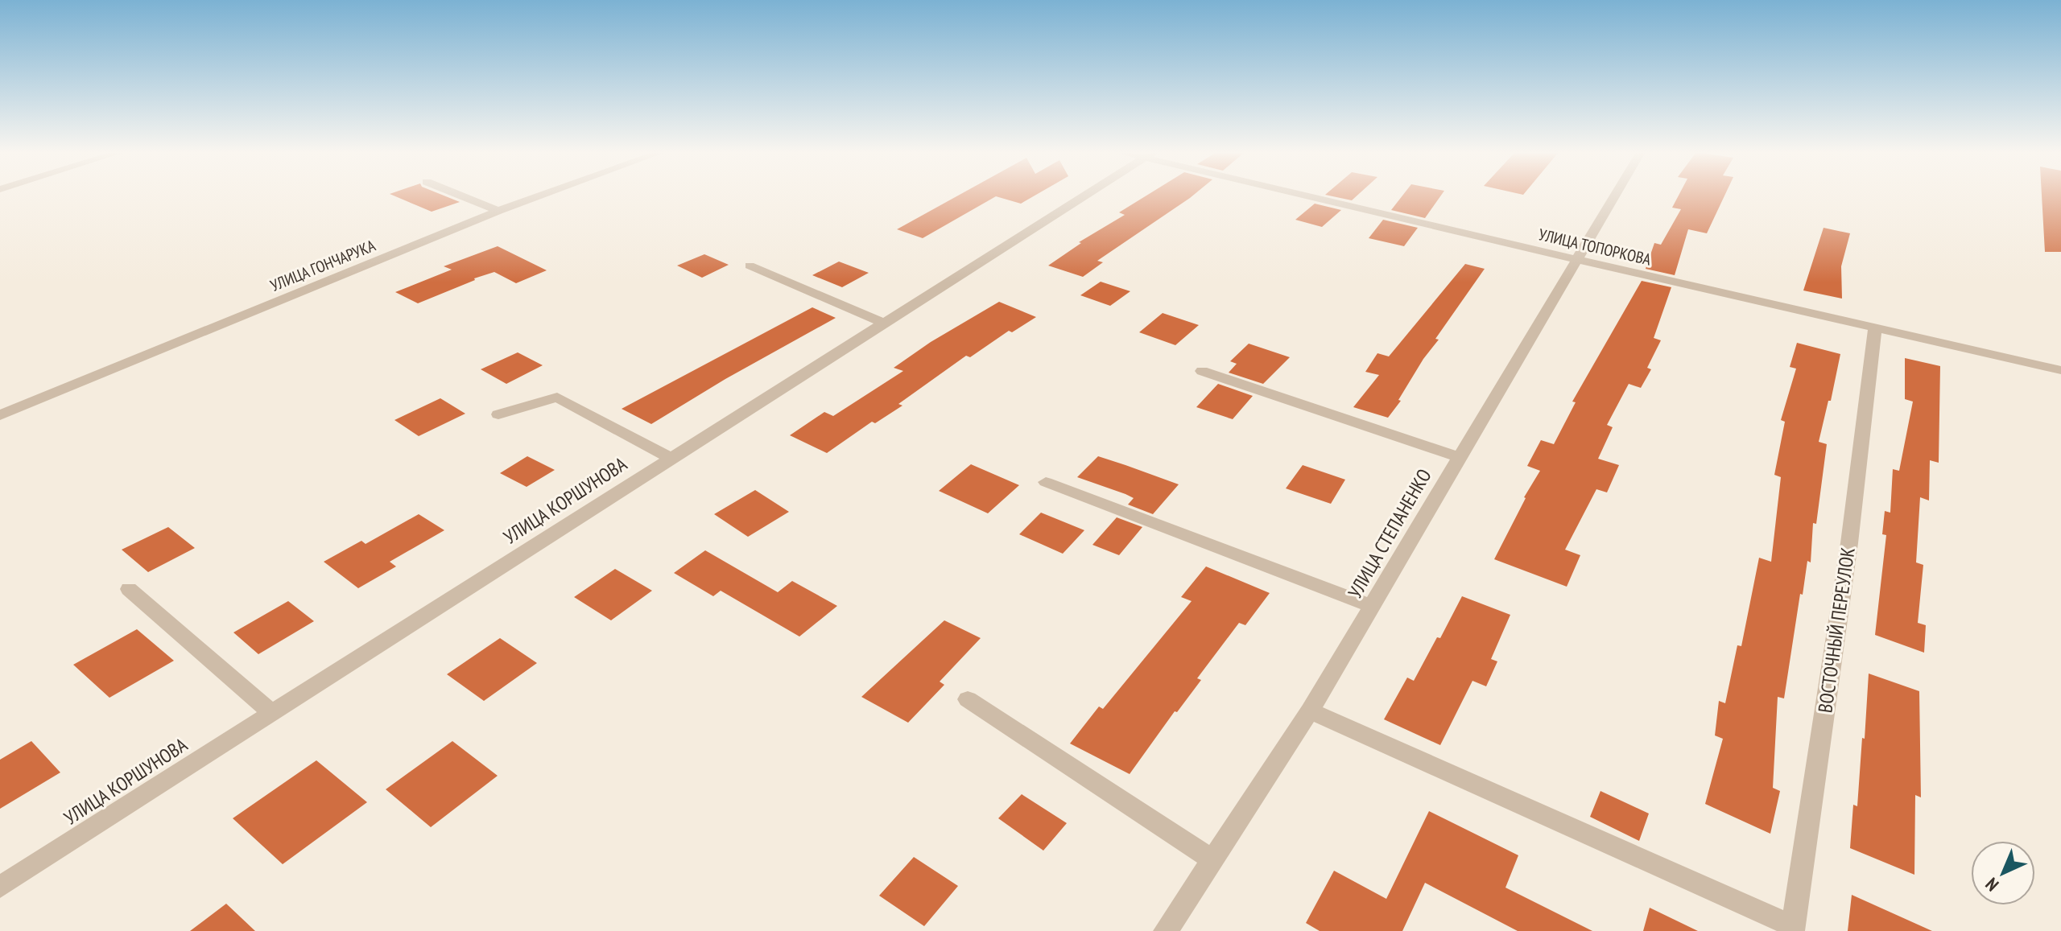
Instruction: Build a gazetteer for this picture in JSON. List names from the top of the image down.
{
  "streets": {
    "street": [
      "УЛИЦА ТОПОРКОВА",
      "УЛИЦА ГОНЧАРУКА",
      "УЛИЦА КОРШУНОВА",
      "УЛИЦА СТЕПАНЕНКО",
      "ВОСТОЧНЫЙ ПЕРЕУЛОК"
    ]
  },
  "crossings": [
    ["УЛИЦА ТОПОРКОВА", "УЛИЦА СТЕПАНЕНКО"],
    ["УЛИЦА ТОПОРКОВА", "ВОСТОЧНЫЙ ПЕРЕУЛОК"]
  ],
  "north": "bottom left"
}
